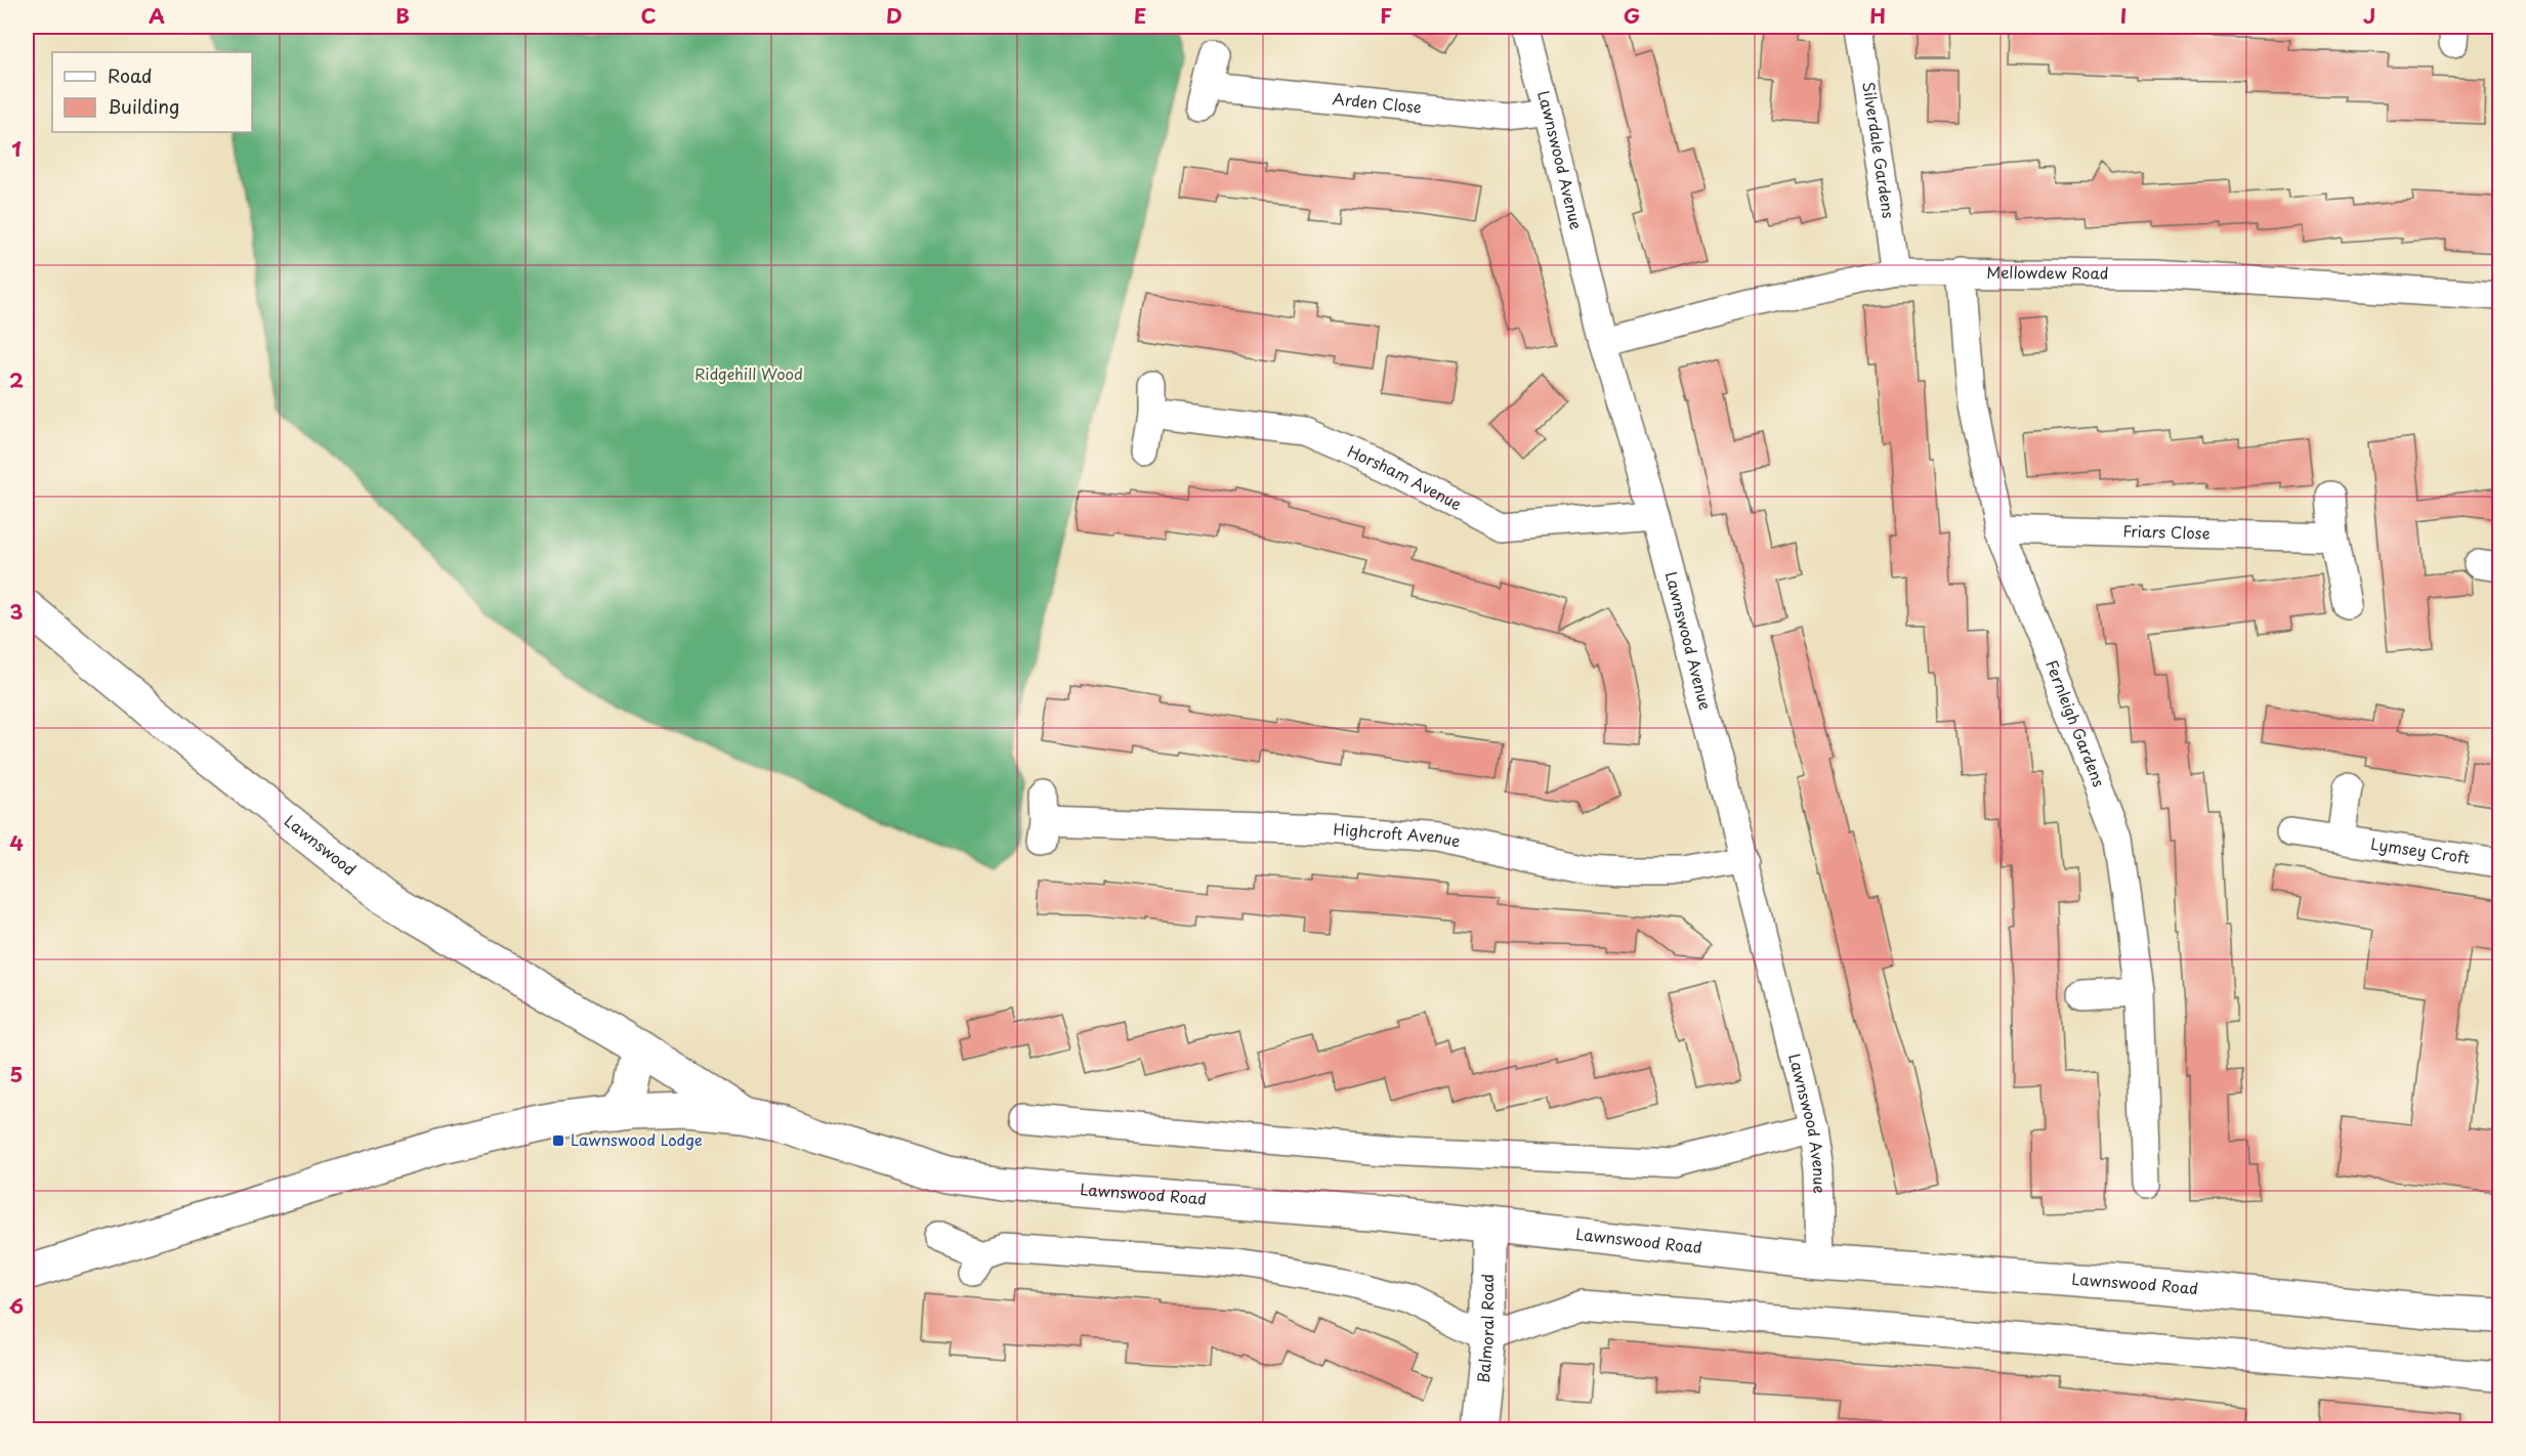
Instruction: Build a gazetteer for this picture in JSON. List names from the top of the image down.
{
  "streets": {
    "street": [
      "Arden Close",
      "Silverdale Gardens",
      "Lawnswood Avenue",
      "Mellowdew Road",
      "Horsham Avenue",
      "Friars Close",
      "Fernleigh Gardens",
      "Highcroft Avenue",
      "Lawnswood",
      "Lymsey Croft",
      "Lawnswood Road",
      "Balmoral Road"
    ]
  },
  "crossings": [
    ["Arden Close", "Lawnswood Avenue"],
    ["Silverdale Gardens", "Mellowdew Road"],
    ["Lawnswood Avenue", "Mellowdew Road"],
    ["Lawnswood Avenue", "Horsham Avenue"],
    ["Lawnswood Avenue", "Highcroft Avenue"],
    ["Lawnswood Avenue", "Lawnswood Road"],
    ["Mellowdew Road", "Fernleigh Gardens"],
    ["Friars Close", "Fernleigh Gardens"],
    ["Lawnswood", "Lawnswood Road"],
    ["Lawnswood Road", "Balmoral Road"]
  ],
  "parks": ["Ridgehill Wood"],
  "places": {
    "transit": ["Lawnswood Lodge"]
  },
  "legend": ["Road", "Building"],
  "grid": {
    "columns": [
      "A",
      "B",
      "C",
      "D",
      "E",
      "F",
      "G",
      "H",
      "I",
      "J"
    ],
    "rows": [
      "1",
      "2",
      "3",
      "4",
      "5",
      "6"
    ]
  }
}
